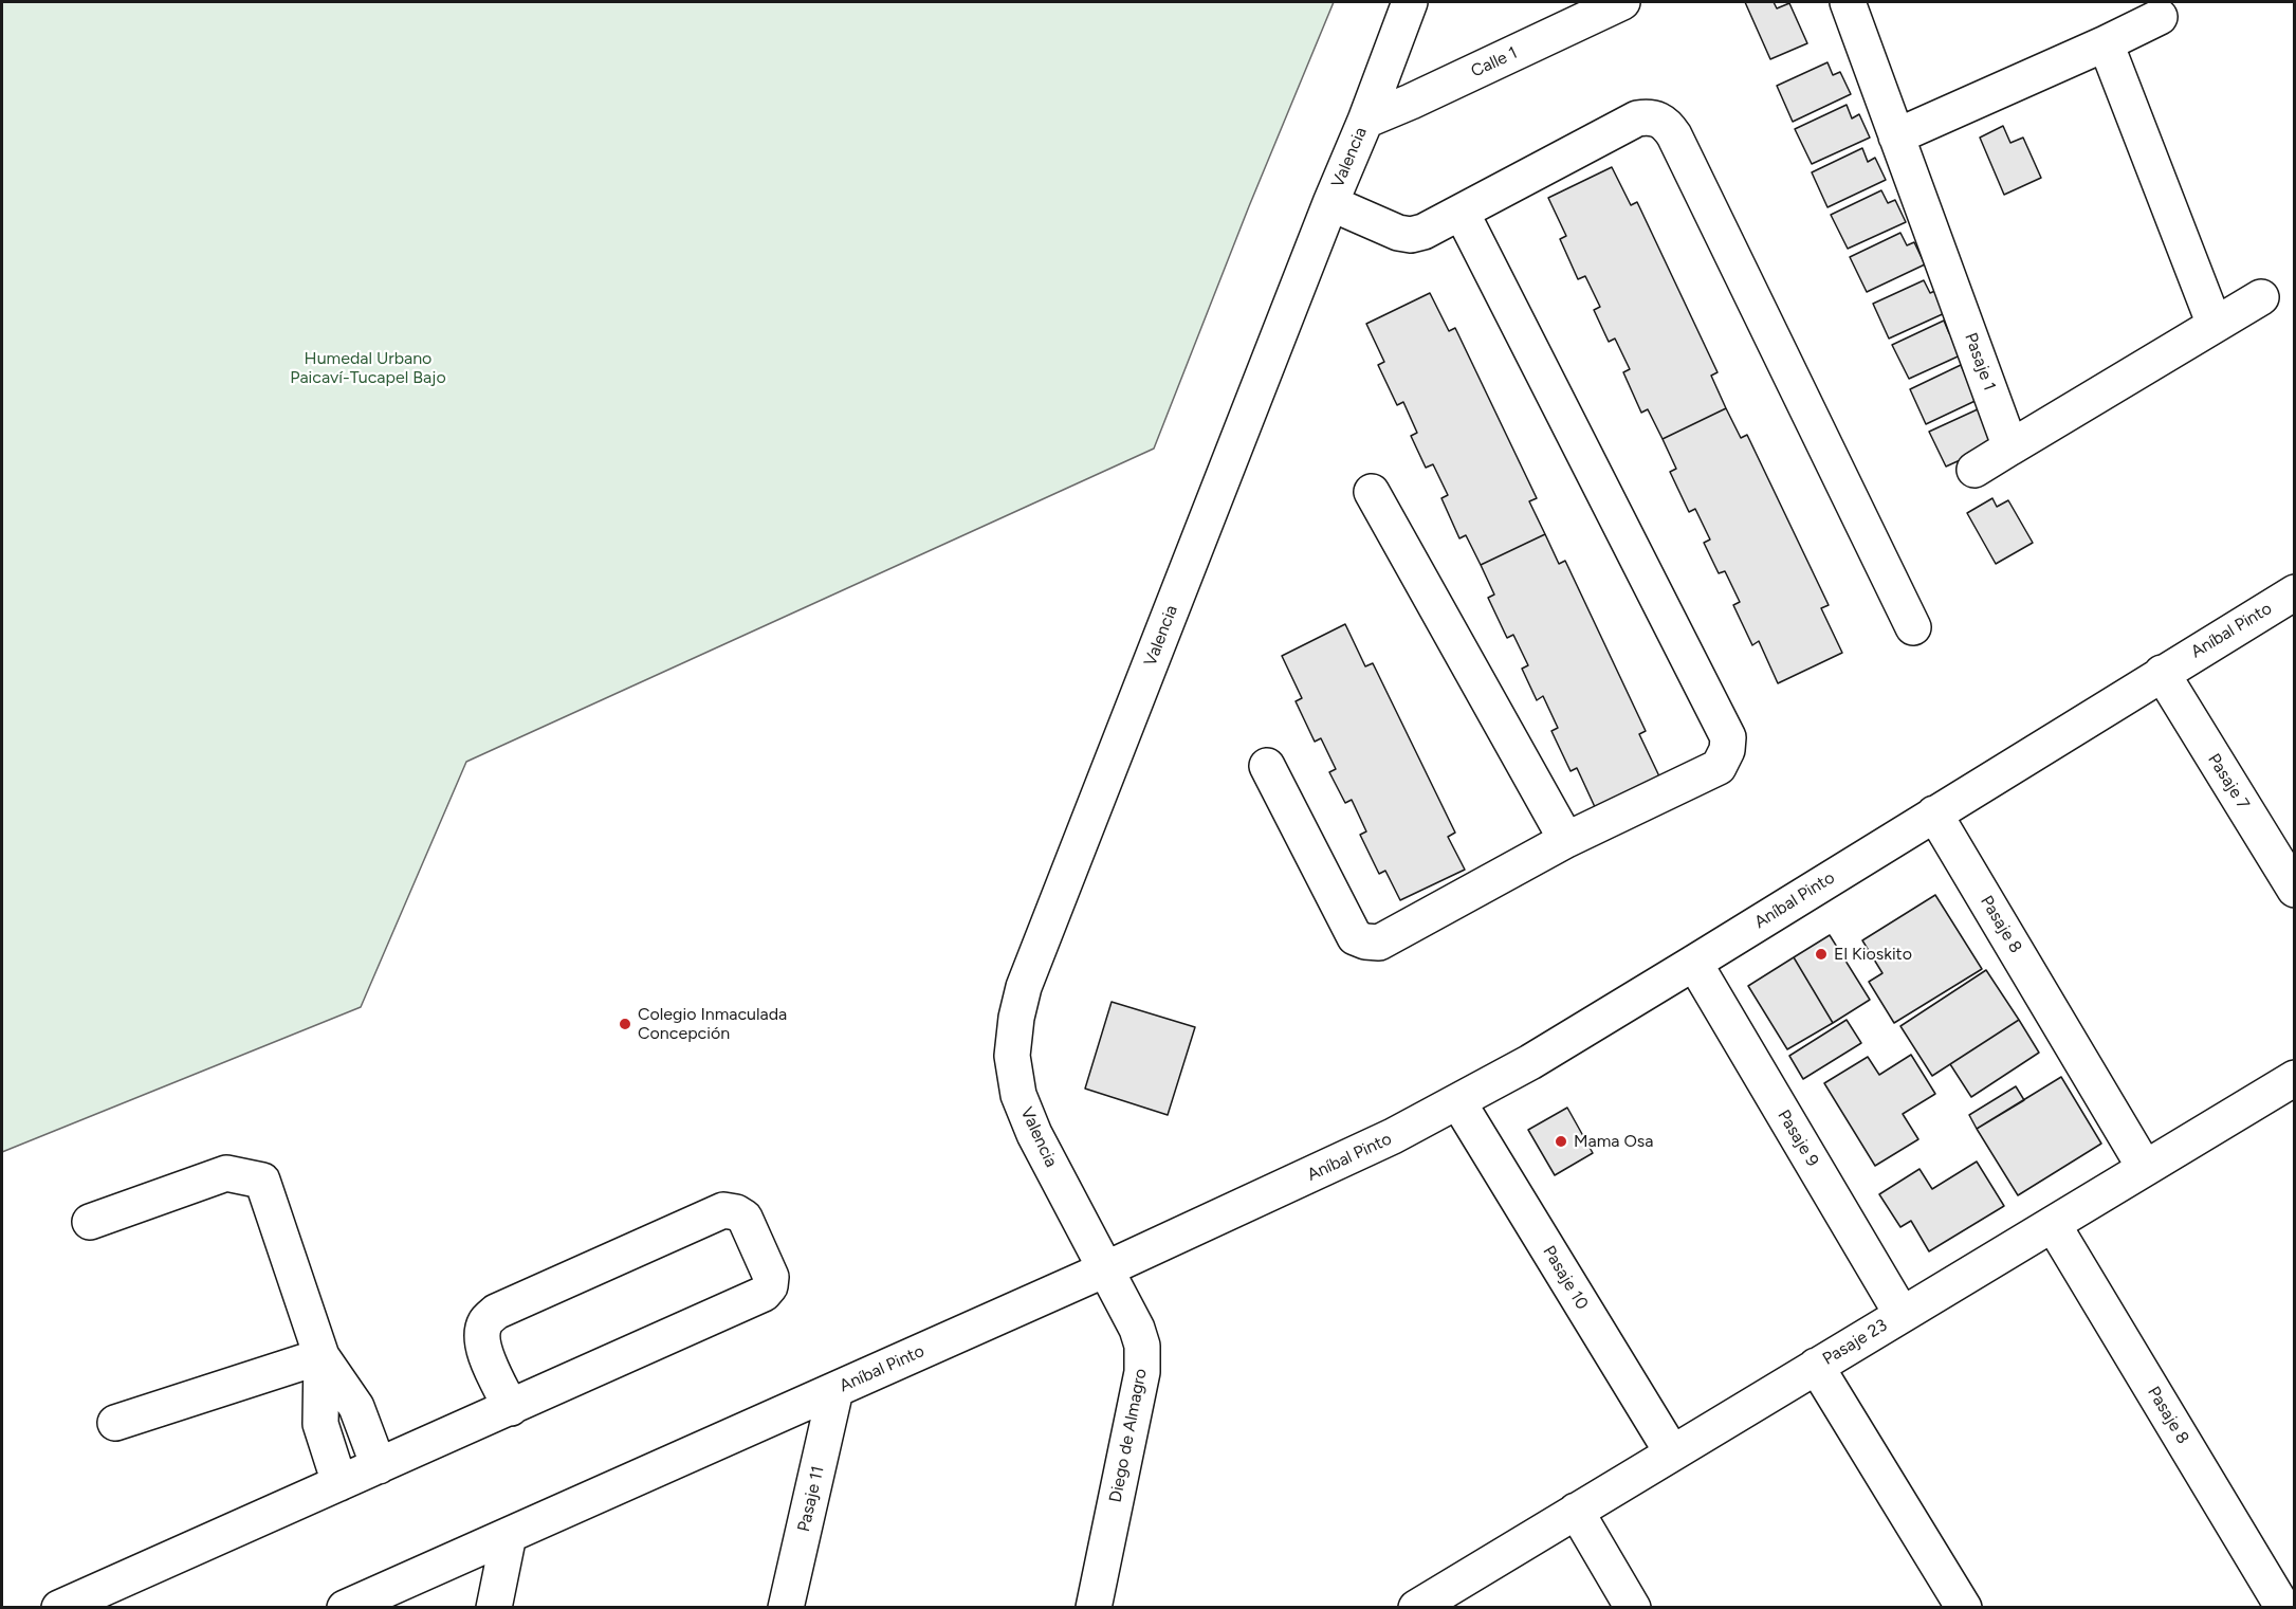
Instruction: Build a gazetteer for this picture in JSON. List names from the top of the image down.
{
  "streets": {
    "street": [
      "Calle 1",
      "Valencia",
      "Pasaje 1",
      "Aníbal Pinto",
      "Pasaje 7",
      "Pasaje 8",
      "Pasaje 9",
      "Pasaje 10",
      "Pasaje 23",
      "Diego de Almagro",
      "Pasaje 11"
    ]
  },
  "crossings": [
    ["Calle 1", "Valencia"],
    ["Valencia", "Aníbal Pinto"],
    ["Valencia", "Diego de Almagro"],
    ["Aníbal Pinto", "Pasaje 7"],
    ["Aníbal Pinto", "Pasaje 8"],
    ["Aníbal Pinto", "Pasaje 9"],
    ["Aníbal Pinto", "Pasaje 10"],
    ["Aníbal Pinto", "Diego de Almagro"],
    ["Aníbal Pinto", "Pasaje 11"],
    ["Pasaje 8", "Pasaje 23"],
    ["Pasaje 9", "Pasaje 23"],
    ["Pasaje 10", "Pasaje 23"]
  ],
  "parks": ["Humedal Urbano Paicaví-Tucapel Bajo"],
  "places": ["El Kioskito", "Colegio Inmaculada Concepción", "Mama Osa"]
}
